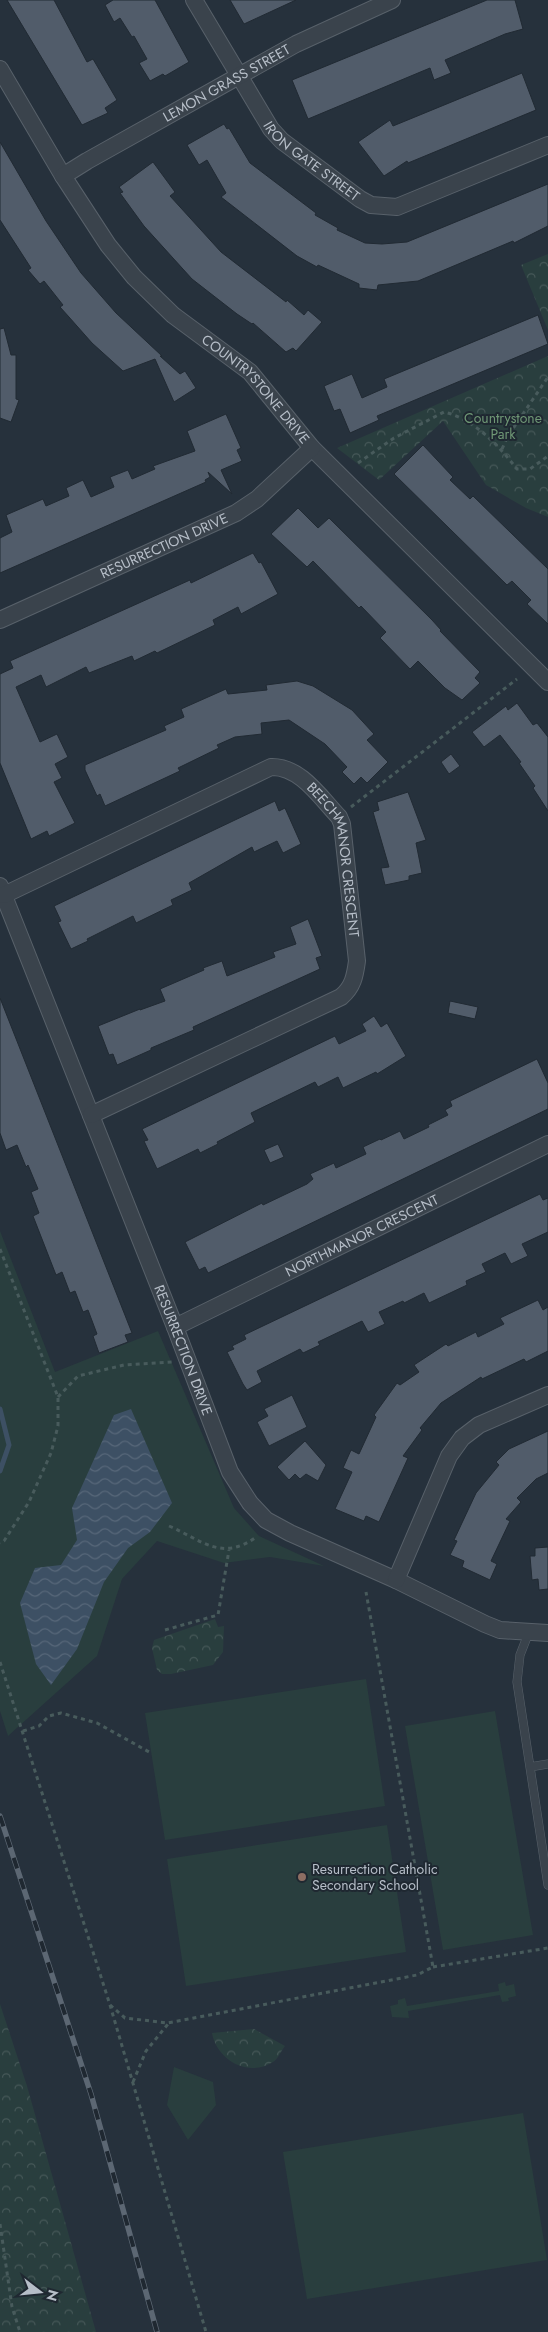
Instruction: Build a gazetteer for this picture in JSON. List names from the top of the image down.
{
  "streets": {
    "street": [
      "LEMON GRASS STREET",
      "IRON GATE STREET",
      "COUNTRYSTONE DRIVE",
      "RESURRECTION DRIVE",
      "BEECHMANOR CRESCENT",
      "NORTHMANOR CRESCENT"
    ]
  },
  "crossings": [
    ["LEMON GRASS STREET", "IRON GATE STREET"],
    ["LEMON GRASS STREET", "COUNTRYSTONE DRIVE"],
    ["COUNTRYSTONE DRIVE", "RESURRECTION DRIVE"],
    ["RESURRECTION DRIVE", "BEECHMANOR CRESCENT"],
    ["RESURRECTION DRIVE", "NORTHMANOR CRESCENT"]
  ],
  "parks": ["Countrystone Park"],
  "places": ["Resurrection Catholic Secondary School"],
  "north": "right"
}
